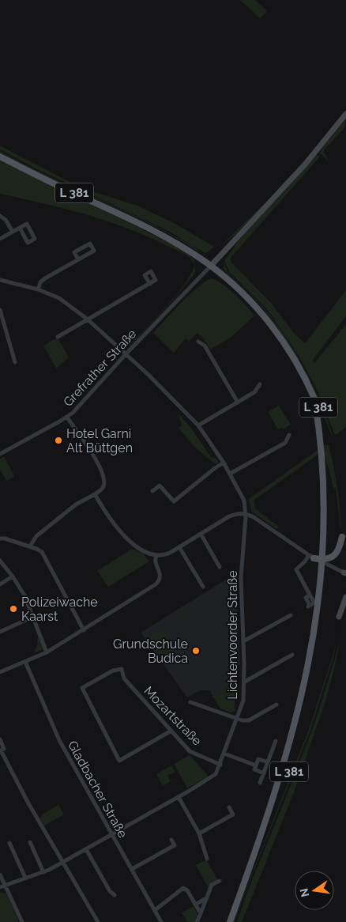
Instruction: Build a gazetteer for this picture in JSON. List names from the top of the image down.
{
  "streets": {
    "main road": ["L 381"],
    "street": [
      "Grefrather Straße",
      "Lichtenvoorder Straße",
      "Mozartstraße",
      "Gladbacher Straße"
    ]
  },
  "crossings": [
    ["L 381", "Grefrather Straße"],
    ["Grefrather Straße", "Lichtenvoorder Straße"],
    ["Lichtenvoorder Straße", "Mozartstraße"],
    ["Lichtenvoorder Straße", "Gladbacher Straße"]
  ],
  "places": ["Hotel Garni Alt Büttgen", "Polizeiwache Kaarst", "Grundschule Budica"],
  "north": "left"
}
